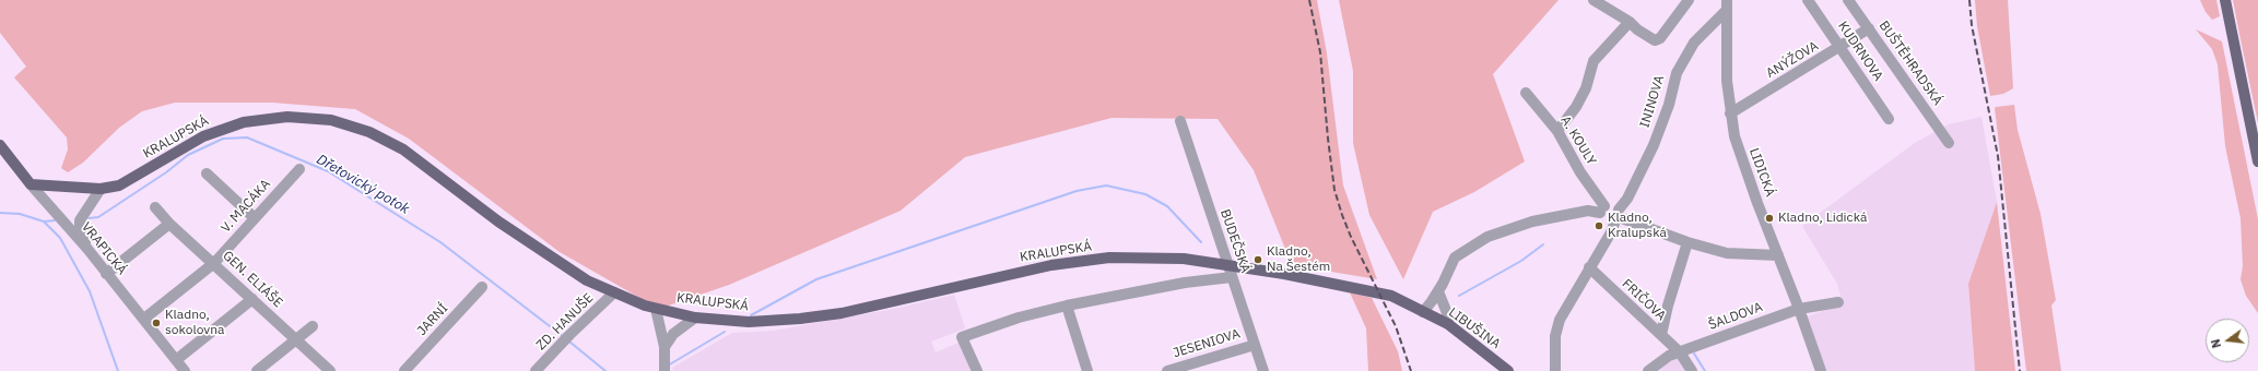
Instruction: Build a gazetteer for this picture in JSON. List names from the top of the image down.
{
  "streets": {
    "main road": ["KRALUPSKÁ", "VRAPICKÁ", "LIBUŠINA"],
    "street": [
      "KUDRNOVA",
      "ANÝŽOVA",
      "BUŠTĚHRADSKÁ",
      "ININOVA",
      "A. KOULY",
      "LIDICKÁ",
      "V. MACÁKA",
      "BUDEČSKÁ",
      "GEN. ELIÁŠE",
      "FRIČOVA",
      "ŠALDOVA",
      "JARNÍ",
      "ZD. HANUŠE",
      "JESENIOVA"
    ]
  },
  "crossings": [
    ["KUDRNOVA", "ANÝŽOVA"],
    ["ANÝŽOVA", "BUŠTĚHRADSKÁ"],
    ["ANÝŽOVA", "LIDICKÁ"],
    ["ININOVA", "LIDICKÁ"],
    ["ININOVA", "FRIČOVA"],
    ["KRALUPSKÁ", "BUDEČSKÁ"],
    ["KRALUPSKÁ", "VRAPICKÁ"],
    ["KRALUPSKÁ", "ZD. HANUŠE"],
    ["KRALUPSKÁ", "LIBUŠINA"],
    ["LIDICKÁ", "ŠALDOVA"],
    ["V. MACÁKA", "VRAPICKÁ"],
    ["V. MACÁKA", "GEN. ELIÁŠE"],
    ["BUDEČSKÁ", "JESENIOVA"],
    ["FRIČOVA", "ŠALDOVA"]
  ],
  "water": ["Dřetovický potok"],
  "places": [
    "Kladno, Lidická",
    "Kladno, Kralupská",
    "Kladno, Na Šestém",
    "Kladno, sokolovna"
  ],
  "north": "left"
}
